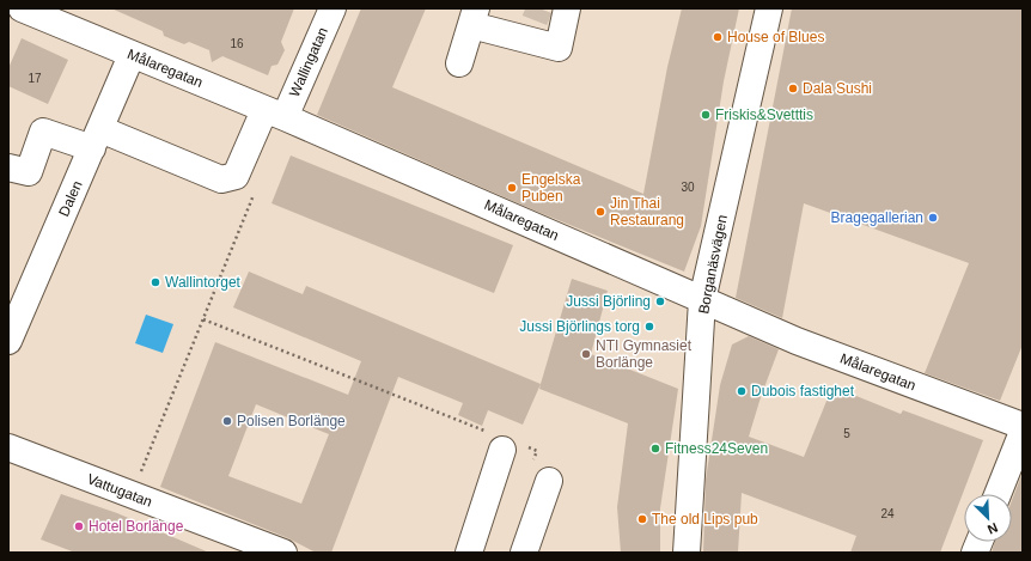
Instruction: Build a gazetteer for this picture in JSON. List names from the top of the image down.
{
  "streets": {
    "street": [
      "Wallingatan",
      "Målaregatan",
      "Dalen",
      "Borganäsvägen",
      "Vattugatan"
    ]
  },
  "crossings": [
    ["Wallingatan", "Målaregatan"],
    ["Wallingatan", "Dalen"],
    ["Målaregatan", "Dalen"],
    ["Målaregatan", "Borganäsvägen"]
  ],
  "places": [
    "House of Blues",
    "Dala Sushi",
    "Friskis&Svetttis",
    "Engelska Puben",
    "Jin Thai Restaurang",
    "Bragegallerian",
    "Wallintorget",
    "Jussi Björling",
    "Jussi Björlings torg",
    "NTI Gymnasiet Borlänge",
    "Dubois fastighet",
    "Polisen Borlänge",
    "Fitness24Seven",
    "The old Lips pub",
    "Hotel Borlänge"
  ],
  "house_numbers": [
    "16",
    "17",
    "30",
    "5",
    "24"
  ],
  "north": "bottom right"
}
